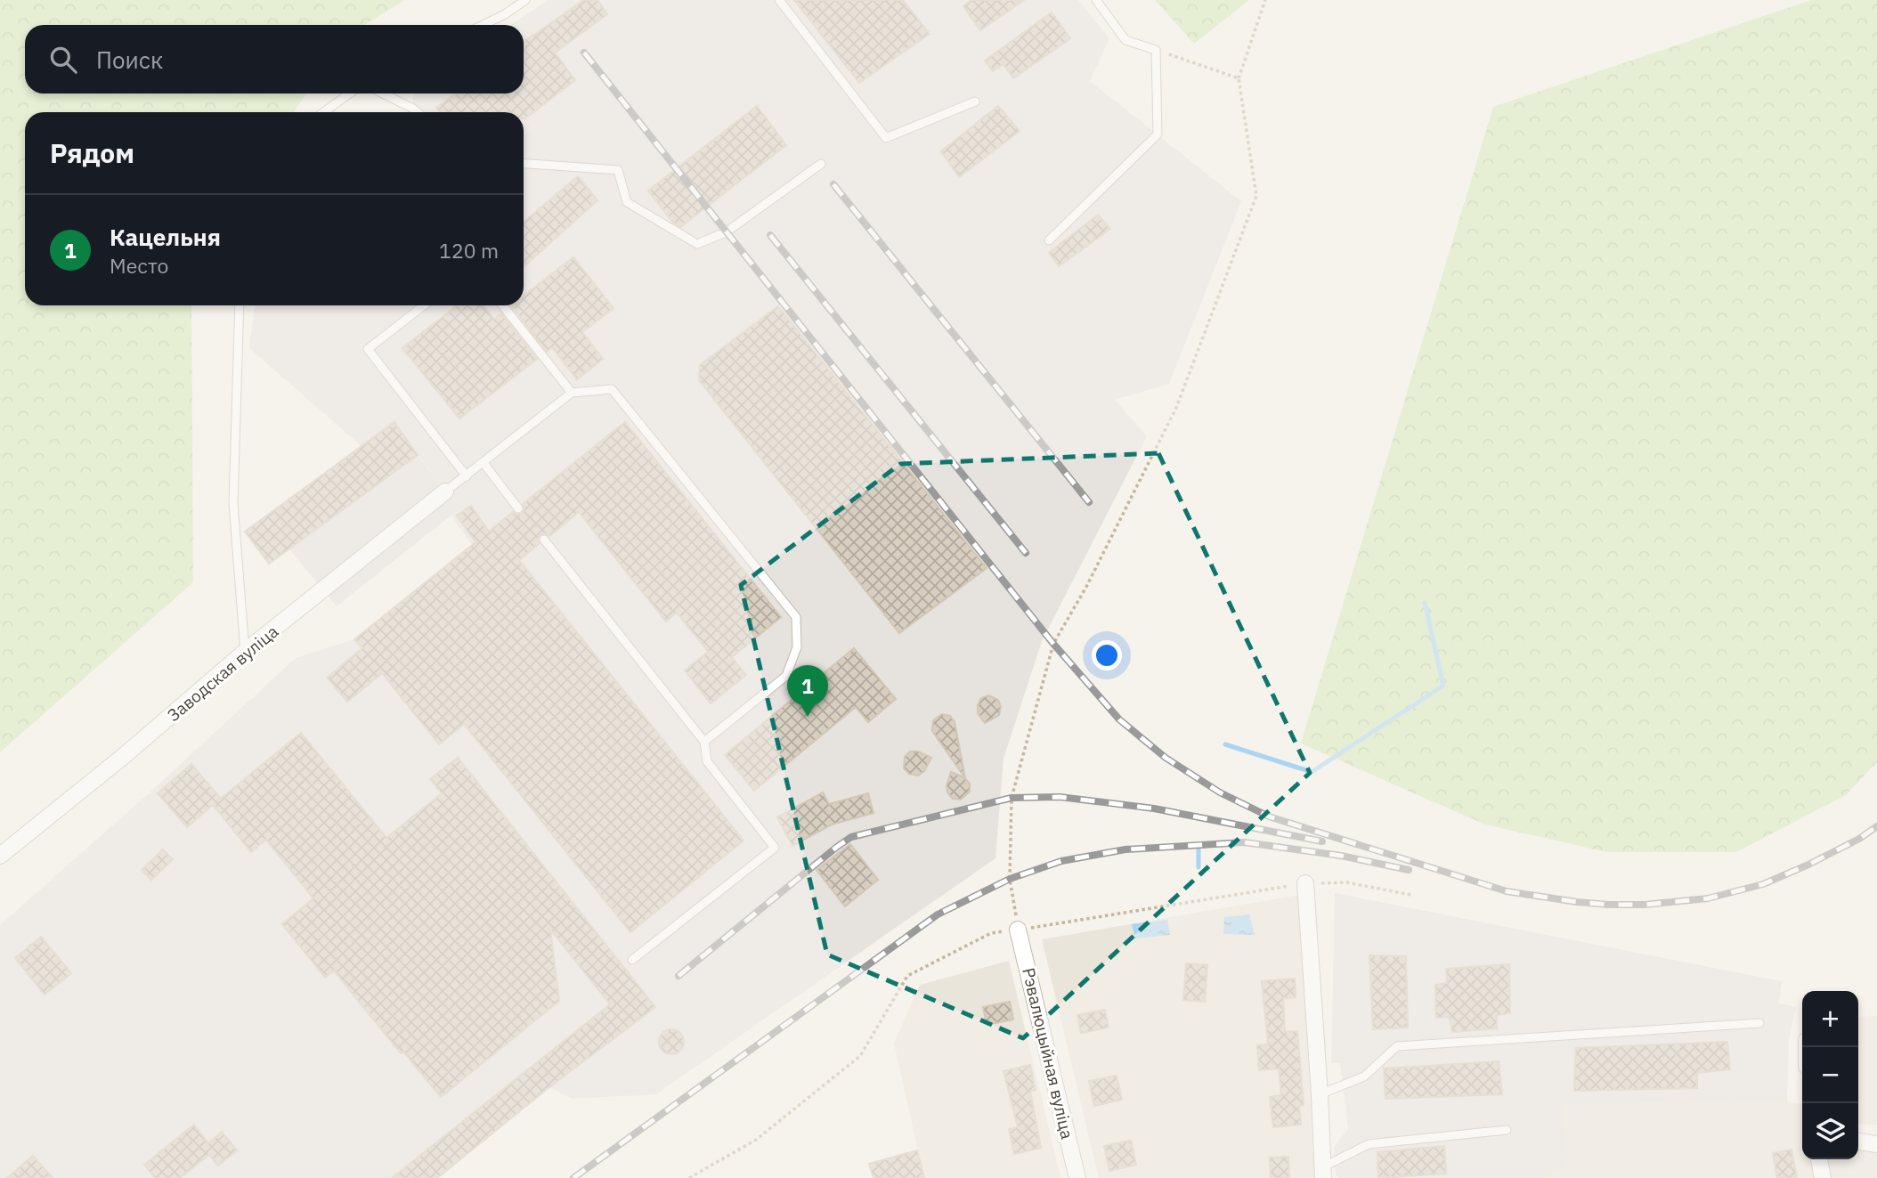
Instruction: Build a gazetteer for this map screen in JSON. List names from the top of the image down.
{
  "streets": {
    "street": ["Заводская вуліца", "Рэвалюцыйная вуліца"]
  },
  "page": {
    "search": "Поиск",
    "heading": "Рядом",
    "list": [
      {
        "mark": "1",
        "name": "Кацельня",
        "note": "Место",
        "value": "120 m"
      }
    ],
    "pins": "1",
    "map_buttons": ["+", "−"]
  }
}
